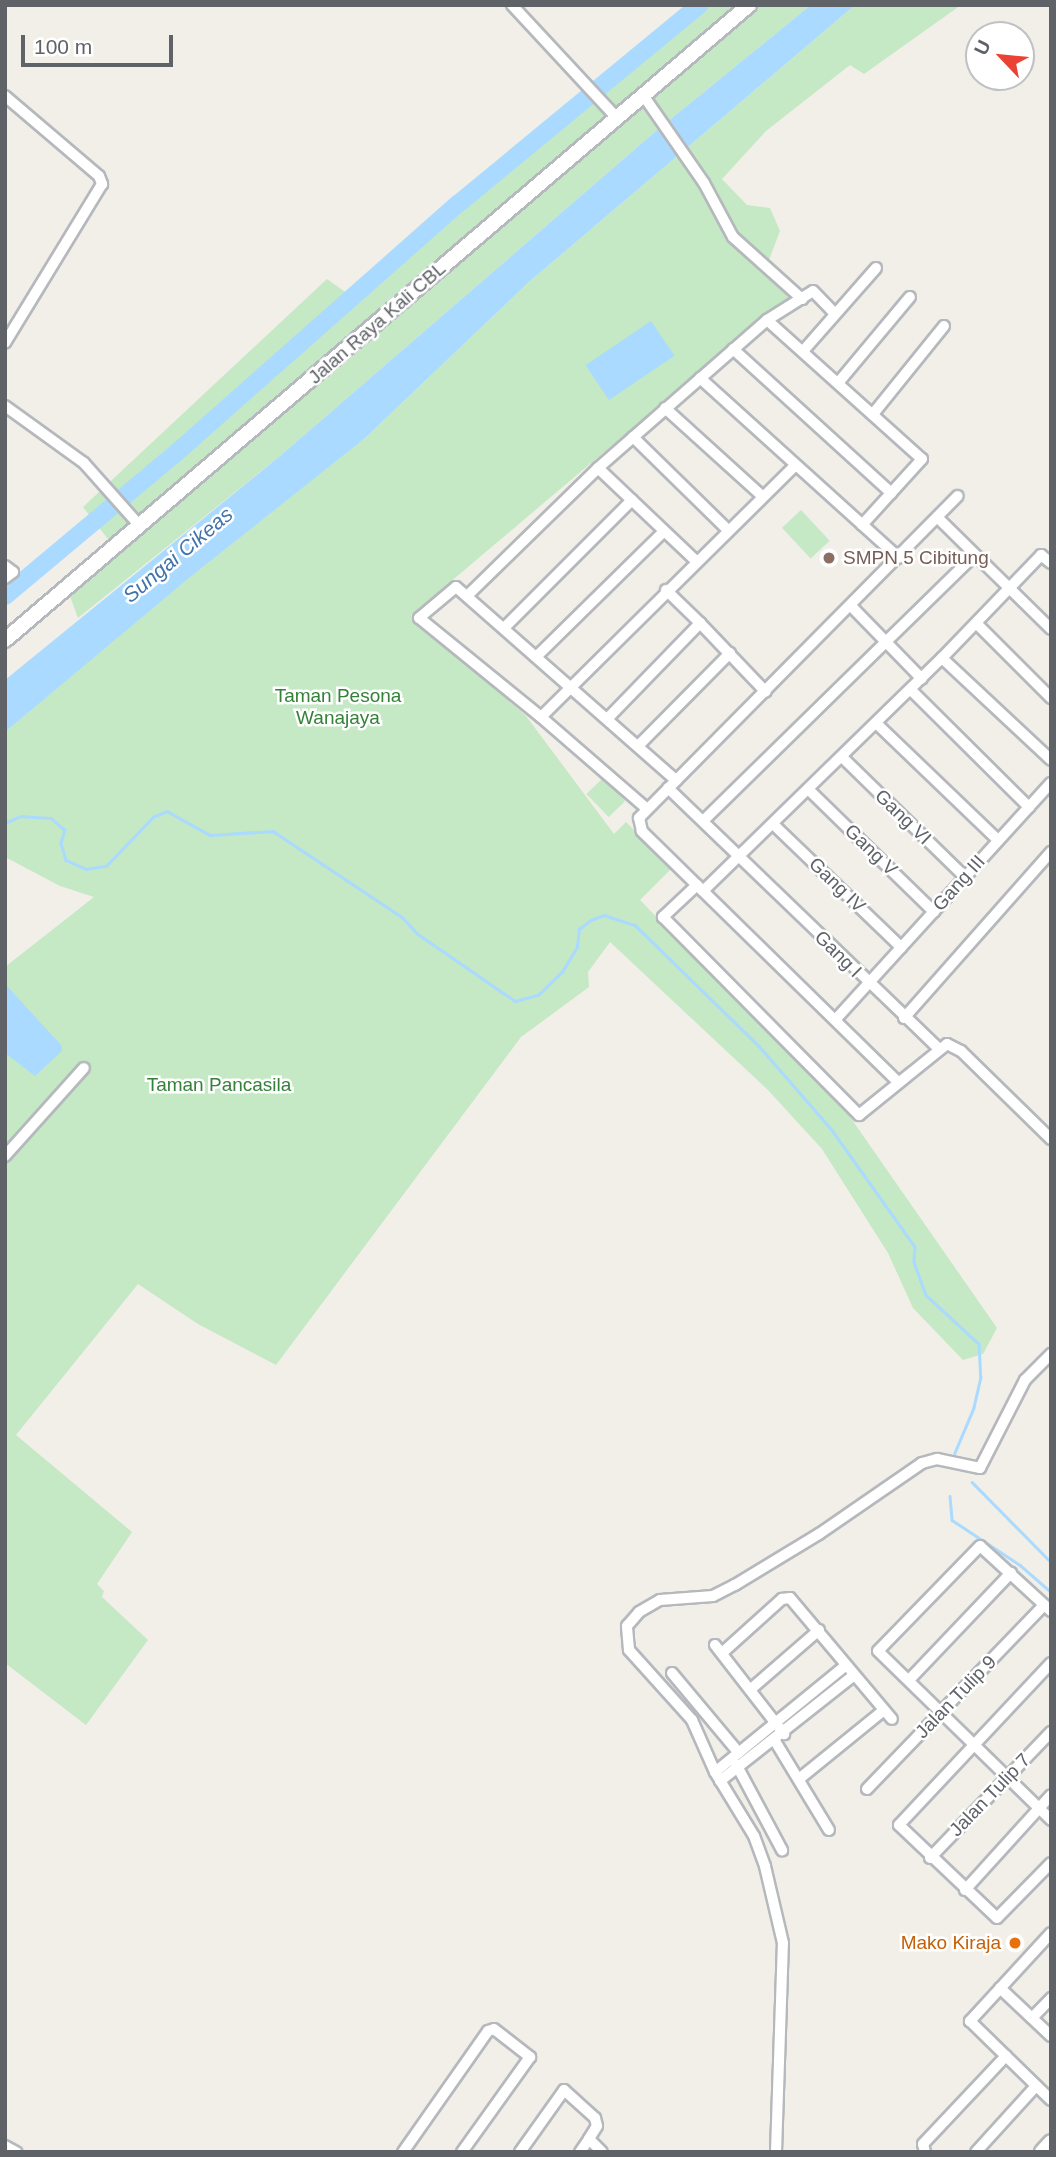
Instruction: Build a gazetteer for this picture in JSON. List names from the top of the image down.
{
  "streets": {
    "main road": ["Jalan Raya Kali CBL"],
    "street": [
      "Gang VI",
      "Gang V",
      "Gang III",
      "Gang IV",
      "Gang I",
      "Jalan Tulip 9",
      "Jalan Tulip 7"
    ]
  },
  "crossings": [
    ["Gang VI", "Gang III"],
    ["Gang V", "Gang III"],
    ["Gang III", "Gang IV"],
    ["Gang III", "Gang I"]
  ],
  "water": ["Sungai Cikeas"],
  "parks": ["Taman Pesona Wanajaya", "Taman Pancasila"],
  "places": ["SMPN 5 Cibitung", "Mako Kiraja"],
  "scale_bar": "100 m",
  "north": "top left"
}
